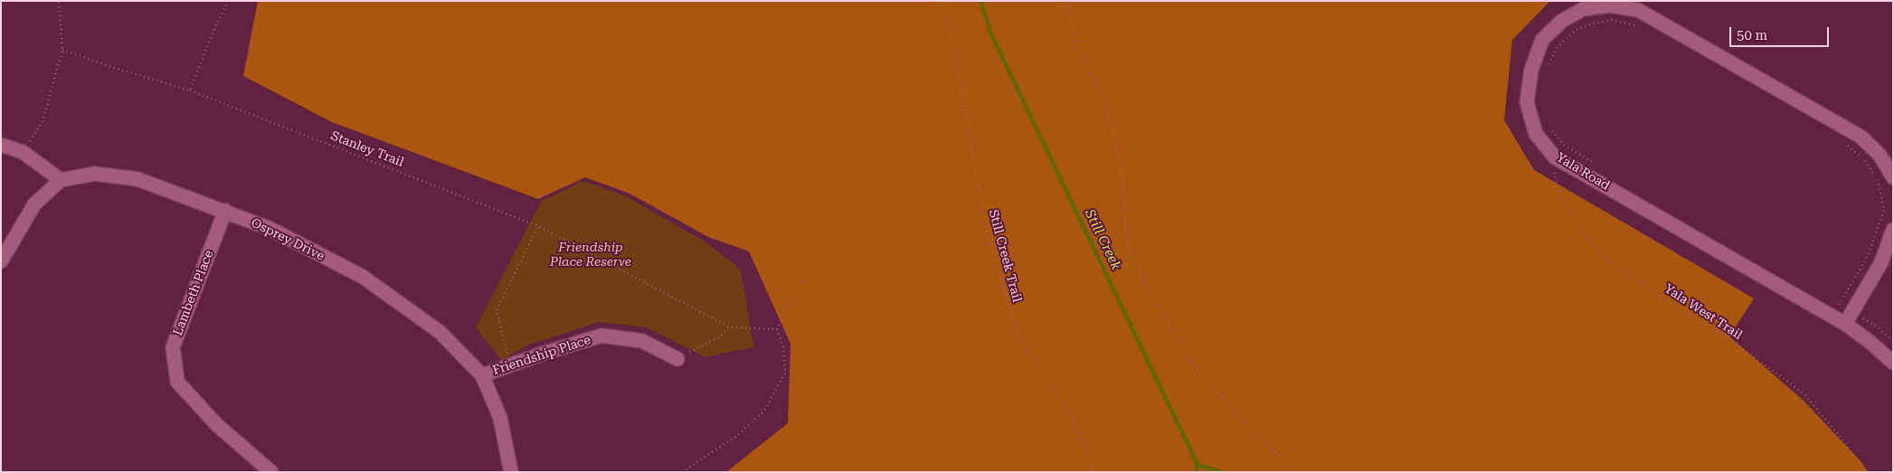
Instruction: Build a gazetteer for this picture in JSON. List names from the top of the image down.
{
  "streets": {
    "street": [
      "Yala Road",
      "Osprey Drive",
      "Lambeth Place",
      "Friendship Place"
    ],
    "path": ["Stanley Trail", "Still Creek Trail", "Yala West Trail"]
  },
  "crossings": [
    ["Yala Road", "Yala West Trail"],
    ["Osprey Drive", "Lambeth Place"],
    ["Osprey Drive", "Friendship Place"]
  ],
  "water": ["Still Creek"],
  "parks": ["Friendship Place Reserve"],
  "scale_bar": "50 m"
}
